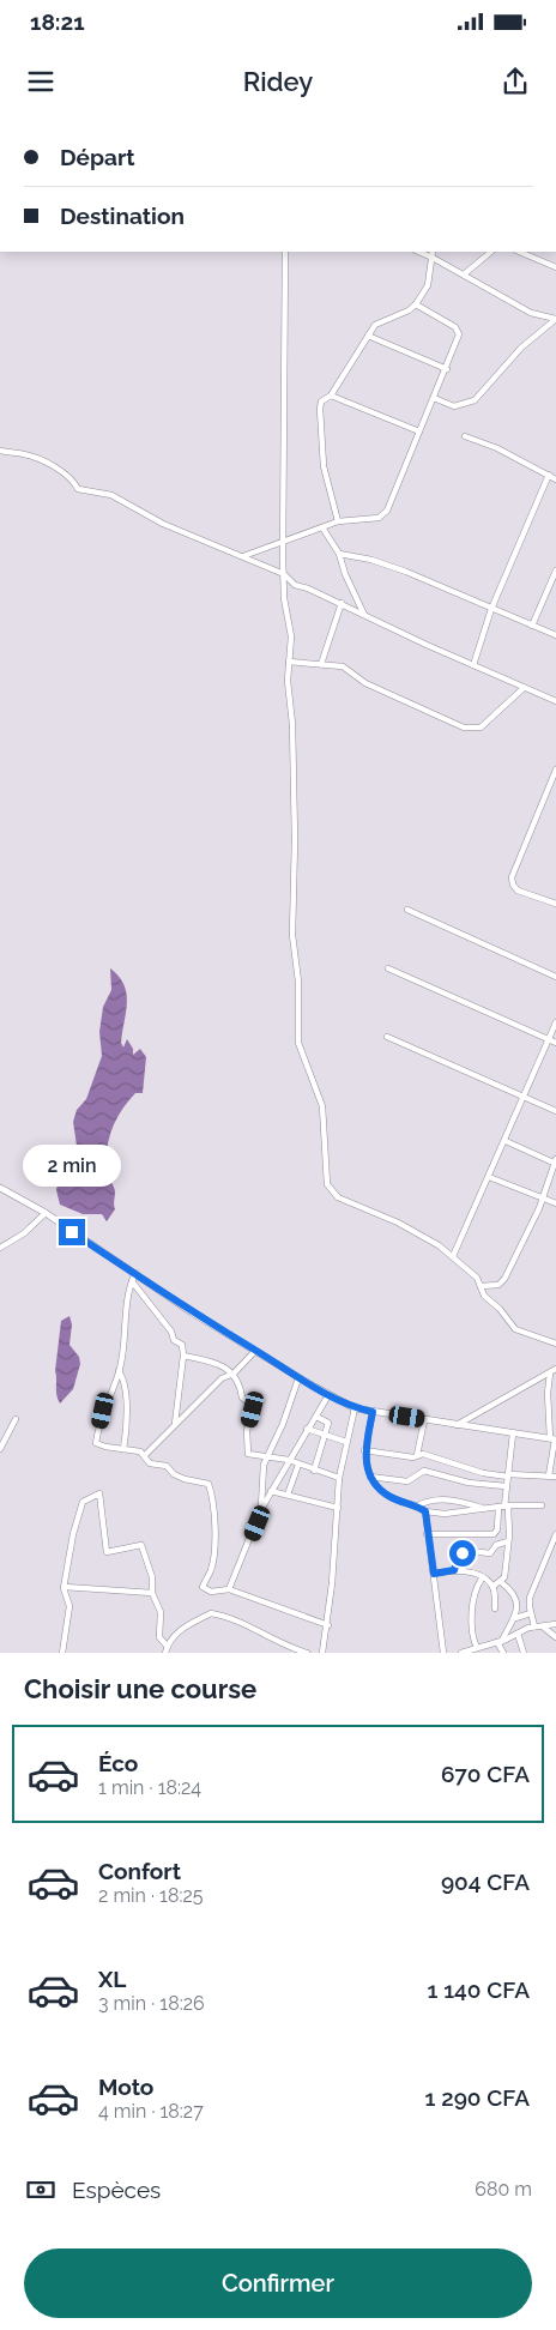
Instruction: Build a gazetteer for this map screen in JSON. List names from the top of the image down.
{
  "page": {
    "status": "18:21",
    "header": "Ridey",
    "banner": ["Départ", "Destination"],
    "bubble": "2 min",
    "heading": "Choisir une course",
    "list": [
      {
        "name": "Éco",
        "note": "1 min · 18:24",
        "value": "670 CFA"
      },
      {
        "name": "Confort",
        "note": "2 min · 18:25",
        "value": "904 CFA"
      },
      {
        "name": "XL",
        "note": "3 min · 18:26",
        "value": "1 140 CFA"
      },
      {
        "name": "Moto",
        "note": "4 min · 18:27",
        "value": "1 290 CFA"
      }
    ],
    "pay": ["Espèces", "680 m"],
    "buttons": "Confirmer"
  }
}
